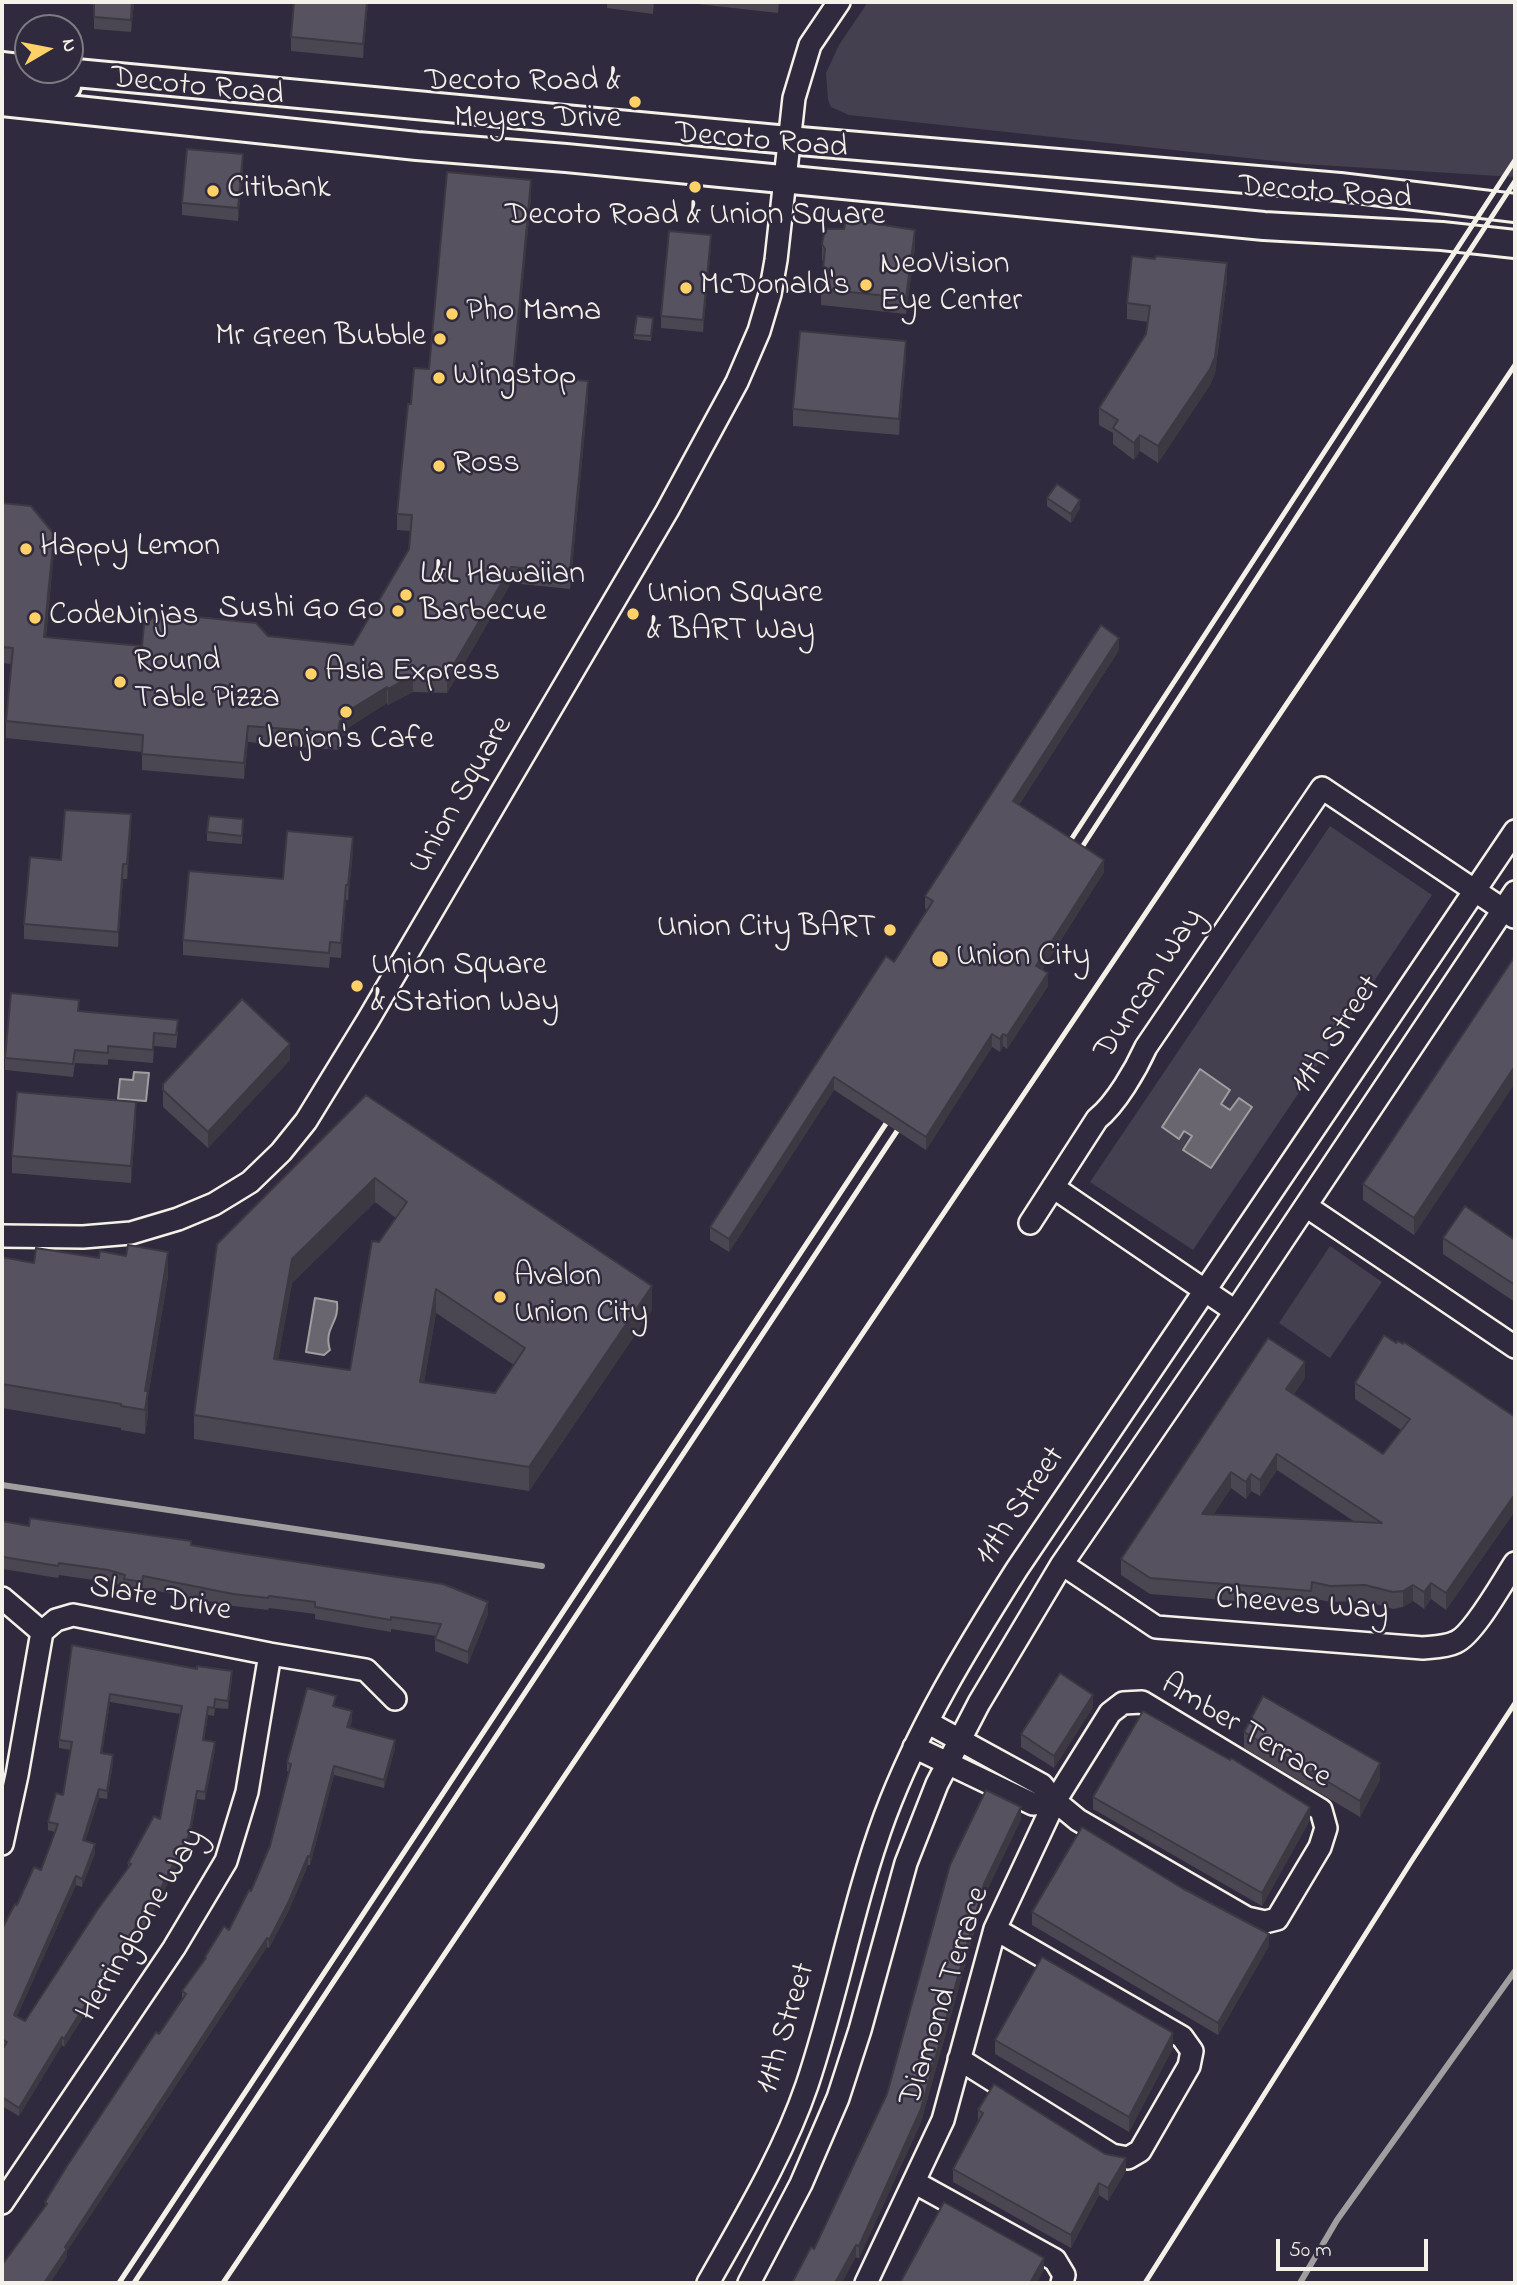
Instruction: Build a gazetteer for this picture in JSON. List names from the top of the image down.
{
  "streets": {
    "main road": ["Decoto Road"],
    "street": [
      "Union Square",
      "Duncan Way",
      "11th Street",
      "Slate Drive",
      "Cheeves Way",
      "Amber Terrace",
      "Herringbone Way",
      "Diamond Terrace"
    ]
  },
  "crossings": [
    ["Decoto Road", "Union Square"],
    ["Duncan Way", "11th Street"],
    ["11th Street", "Cheeves Way"],
    ["Slate Drive", "Herringbone Way"],
    ["Amber Terrace", "Diamond Terrace"]
  ],
  "places": [
    "Decoto Road & Meyers Drive",
    "Decoto Road & Union Square",
    "Citibank",
    "NeoVision Eye Center",
    "McDonald's",
    "Pho Mama",
    "Mr Green Bubble",
    "Wingstop",
    "Ross",
    "Happy Lemon",
    "L&L Hawaiian Barbecue",
    "Sushi Go Go",
    "Union Square & BART Way",
    "CodeNinjas",
    "Asia Express",
    "Round Table Pizza",
    "Jenjon's Cafe",
    "Union City BART",
    "Union City",
    "Union Square & Station Way",
    "Avalon Union City"
  ],
  "scale_bar": "50 m",
  "north": "right"
}
